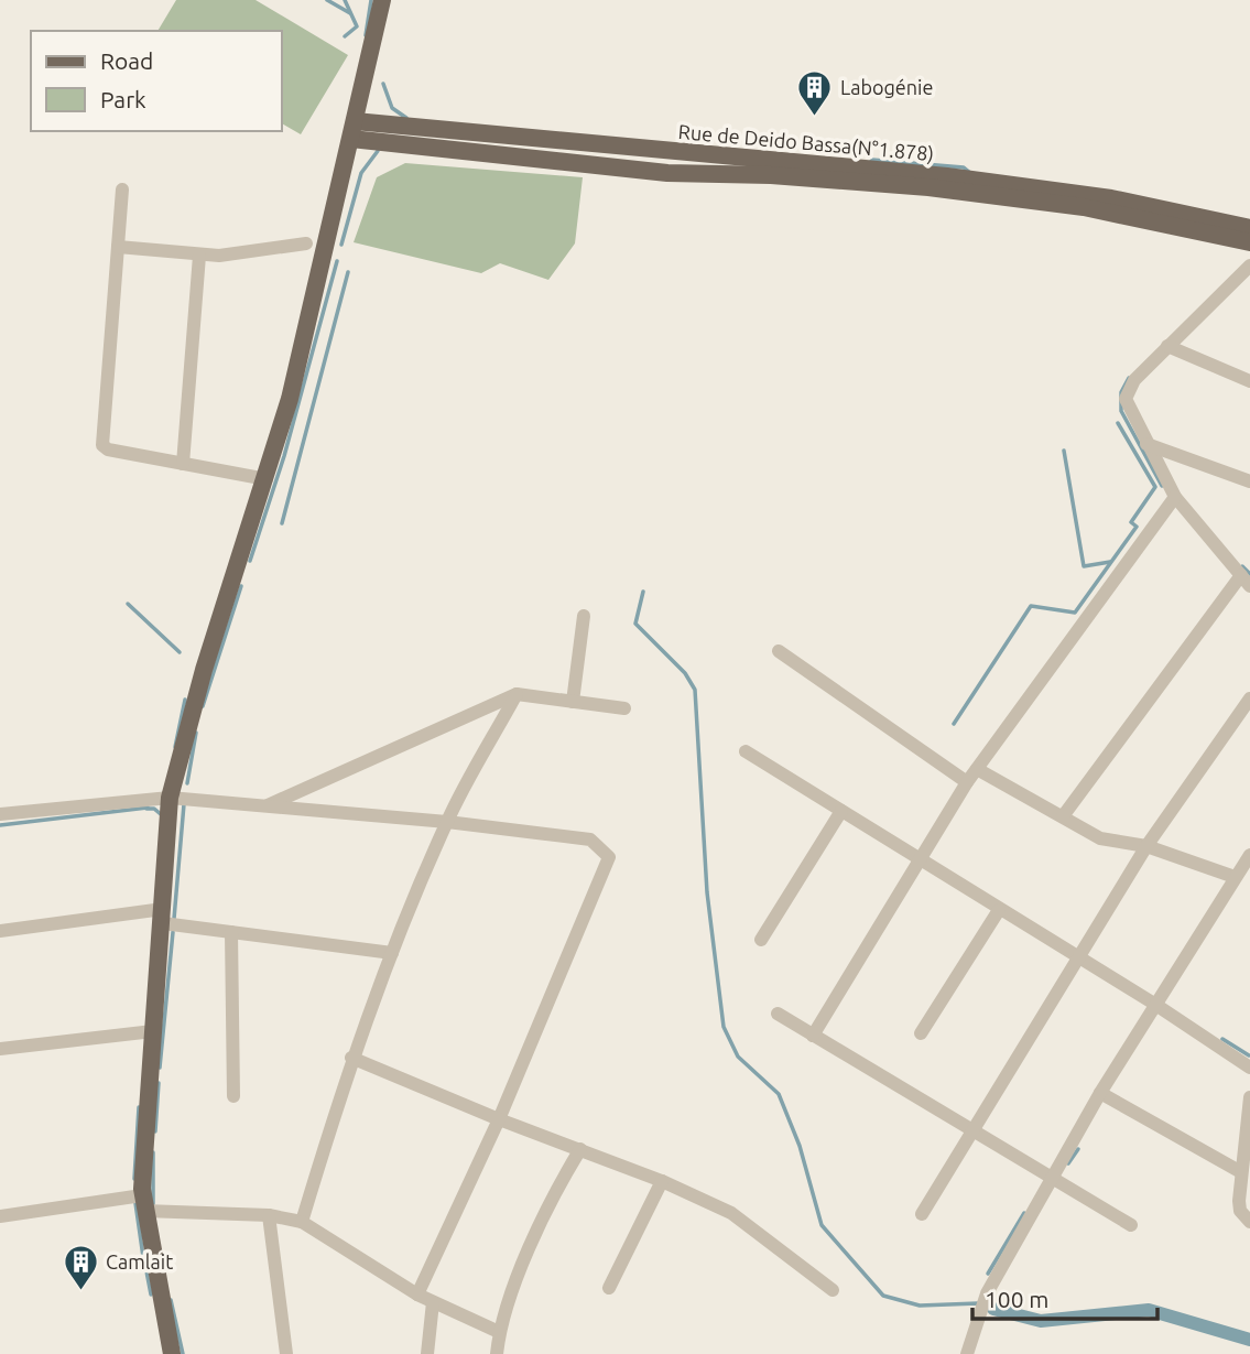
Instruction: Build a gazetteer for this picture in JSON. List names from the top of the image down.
{
  "streets": {
    "main road": ["Rue de Deido Bassa(N°1.878)"]
  },
  "places": {
    "building": ["Labogénie", "Camlait"]
  },
  "legend": ["Road", "Park"],
  "scale_bar": "100 m"
}
